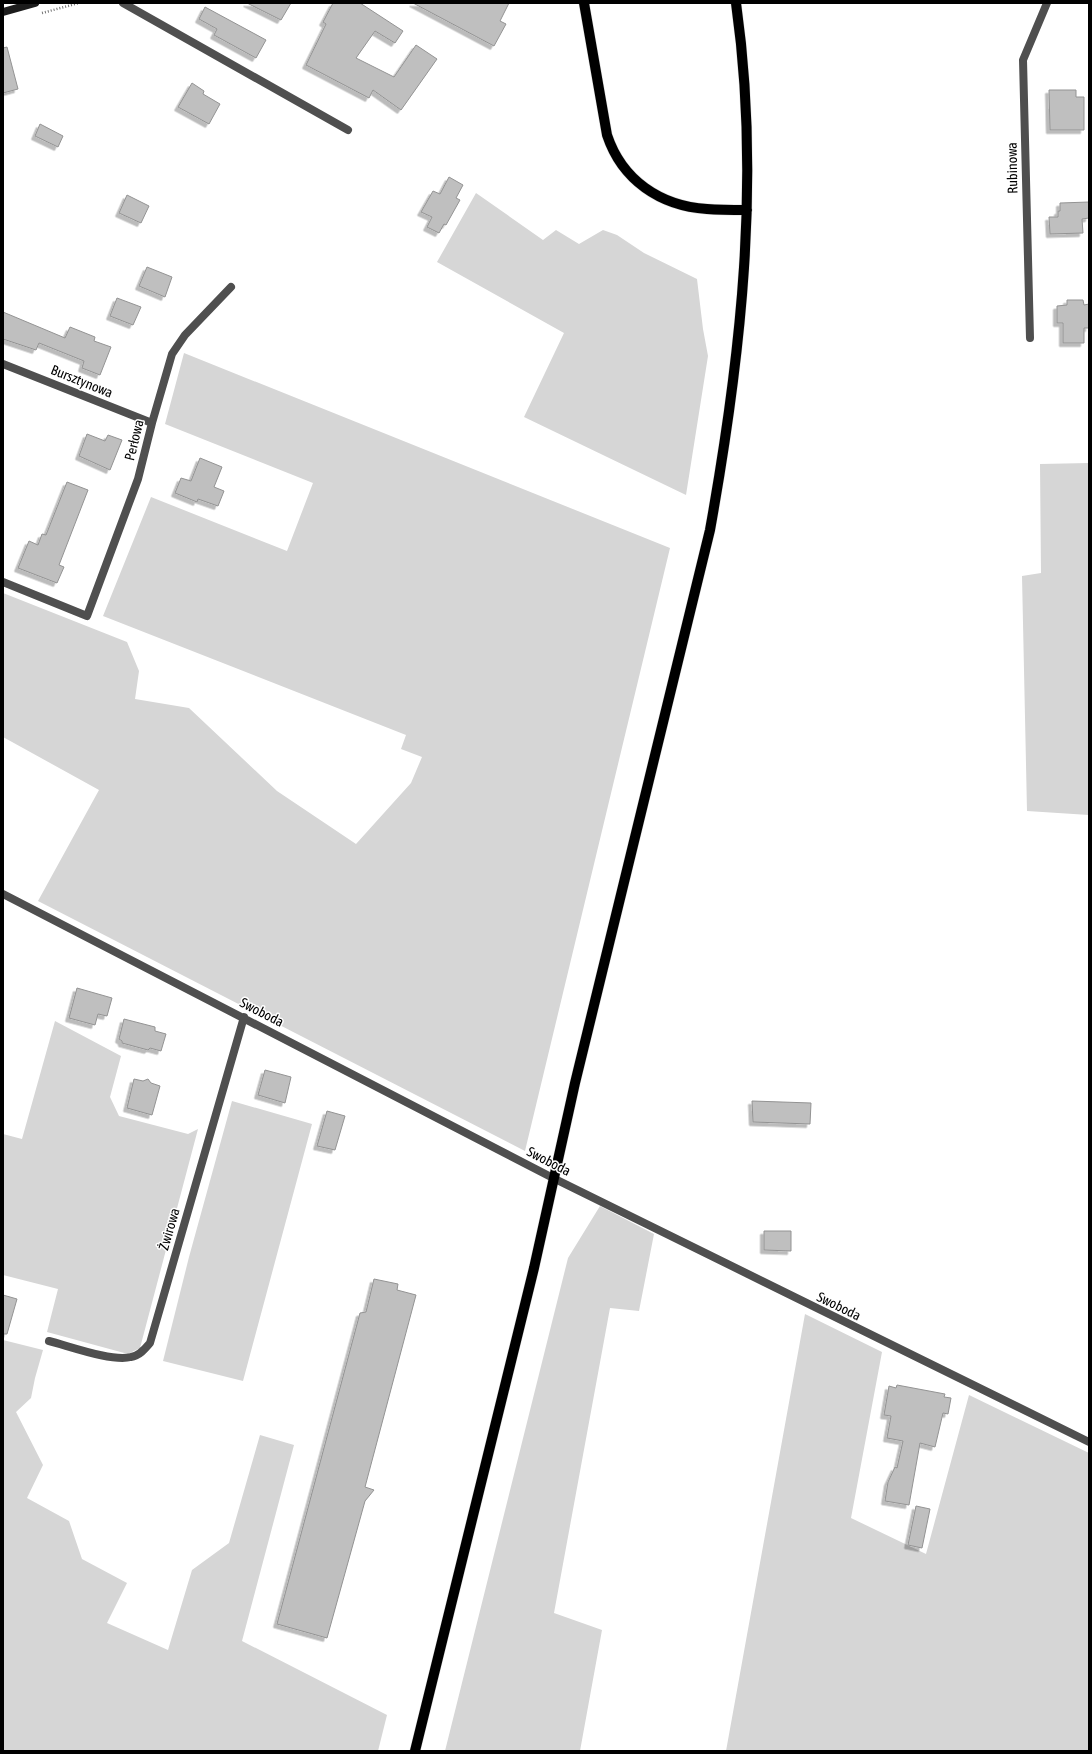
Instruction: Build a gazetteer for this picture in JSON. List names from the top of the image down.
{
  "streets": {
    "street": [
      "Rubinowa",
      "Bursztynowa",
      "Perłowa",
      "Swoboda",
      "Żwirowa"
    ]
  },
  "crossings": [
    ["Bursztynowa", "Perłowa"],
    ["Swoboda", "Żwirowa"]
  ]
}
